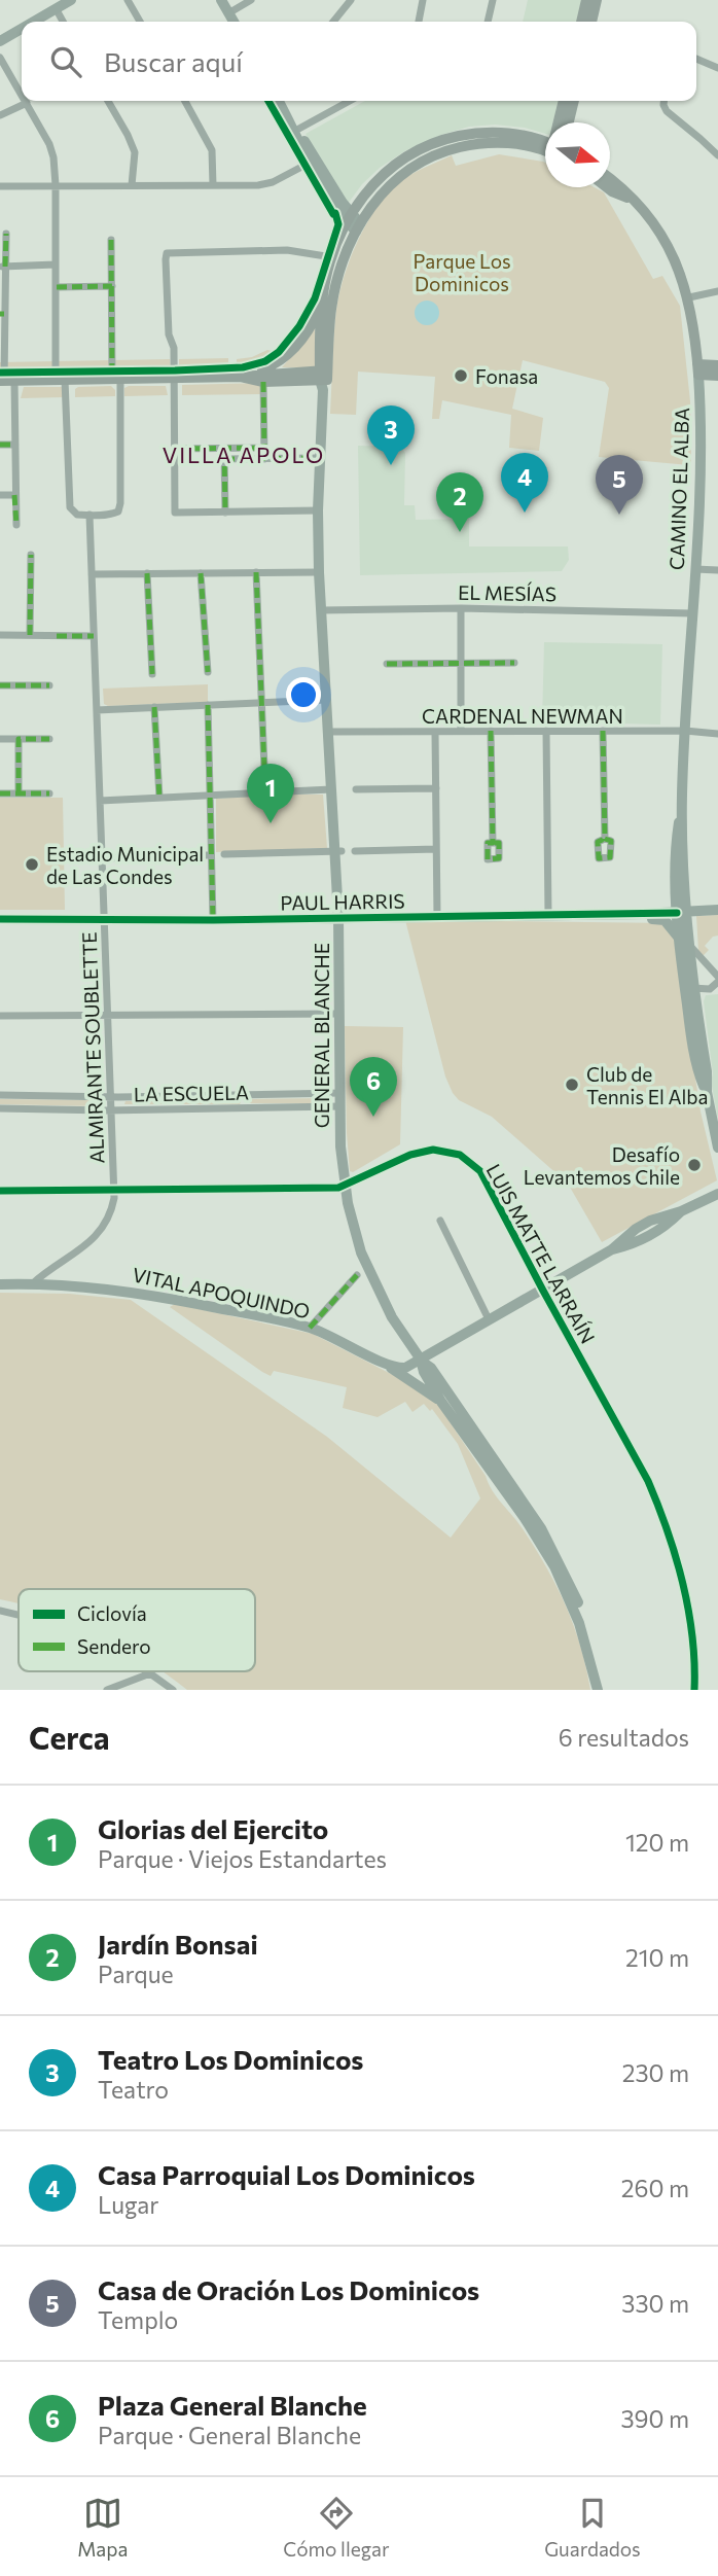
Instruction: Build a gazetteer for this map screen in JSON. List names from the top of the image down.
{
  "streets": {
    "main road": [
      "CAMINO EL ALBA",
      "PAUL HARRIS",
      "GENERAL BLANCHE",
      "VITAL APOQUINDO"
    ],
    "street": [
      "EL MESÍAS",
      "CARDENAL NEWMAN",
      "ALMIRANTE SOUBLETTE",
      "LA ESCUELA",
      "LUIS MATTE LARRAÍN"
    ]
  },
  "crossings": [
    ["CAMINO EL ALBA", "EL MESÍAS"],
    ["CAMINO EL ALBA", "CARDENAL NEWMAN"],
    ["CAMINO EL ALBA", "PAUL HARRIS"],
    ["EL MESÍAS", "GENERAL BLANCHE"],
    ["CARDENAL NEWMAN", "GENERAL BLANCHE"],
    ["PAUL HARRIS", "GENERAL BLANCHE"],
    ["PAUL HARRIS", "ALMIRANTE SOUBLETTE"],
    ["GENERAL BLANCHE", "LA ESCUELA"],
    ["GENERAL BLANCHE", "LUIS MATTE LARRAÍN"],
    ["GENERAL BLANCHE", "VITAL APOQUINDO"],
    ["ALMIRANTE SOUBLETTE", "LA ESCUELA"],
    ["ALMIRANTE SOUBLETTE", "LUIS MATTE LARRAÍN"],
    ["ALMIRANTE SOUBLETTE", "VITAL APOQUINDO"]
  ],
  "districts": ["VILLA APOLO"],
  "parks": ["Parque Los Dominicos"],
  "places": [
    "Fonasa",
    "Estadio Municipal de Las Condes",
    "Club de Tennis El Alba",
    "Desafío Levantemos Chile"
  ],
  "legend": ["Ciclovía", "Sendero"],
  "north": "right",
  "page": {
    "search": "Buscar aquí",
    "pins": [
      "3",
      "4",
      "5",
      "2",
      "1",
      "6"
    ],
    "heading": ["Cerca", "6 resultados"],
    "list": [
      {
        "mark": "1",
        "name": "Glorias del Ejercito",
        "note": "Parque · Viejos Estandartes",
        "value": "120 m"
      },
      {
        "mark": "2",
        "name": "Jardín Bonsai",
        "note": "Parque",
        "value": "210 m"
      },
      {
        "mark": "3",
        "name": "Teatro Los Dominicos",
        "note": "Teatro",
        "value": "230 m"
      },
      {
        "mark": "4",
        "name": "Casa Parroquial Los Dominicos",
        "note": "Lugar",
        "value": "260 m"
      },
      {
        "mark": "5",
        "name": "Casa de Oración Los Dominicos",
        "note": "Templo",
        "value": "330 m"
      },
      {
        "mark": "6",
        "name": "Plaza General Blanche",
        "note": "Parque · General Blanche",
        "value": "390 m"
      }
    ],
    "nav": ["Mapa", "Cómo llegar", "Guardados"]
  }
}
